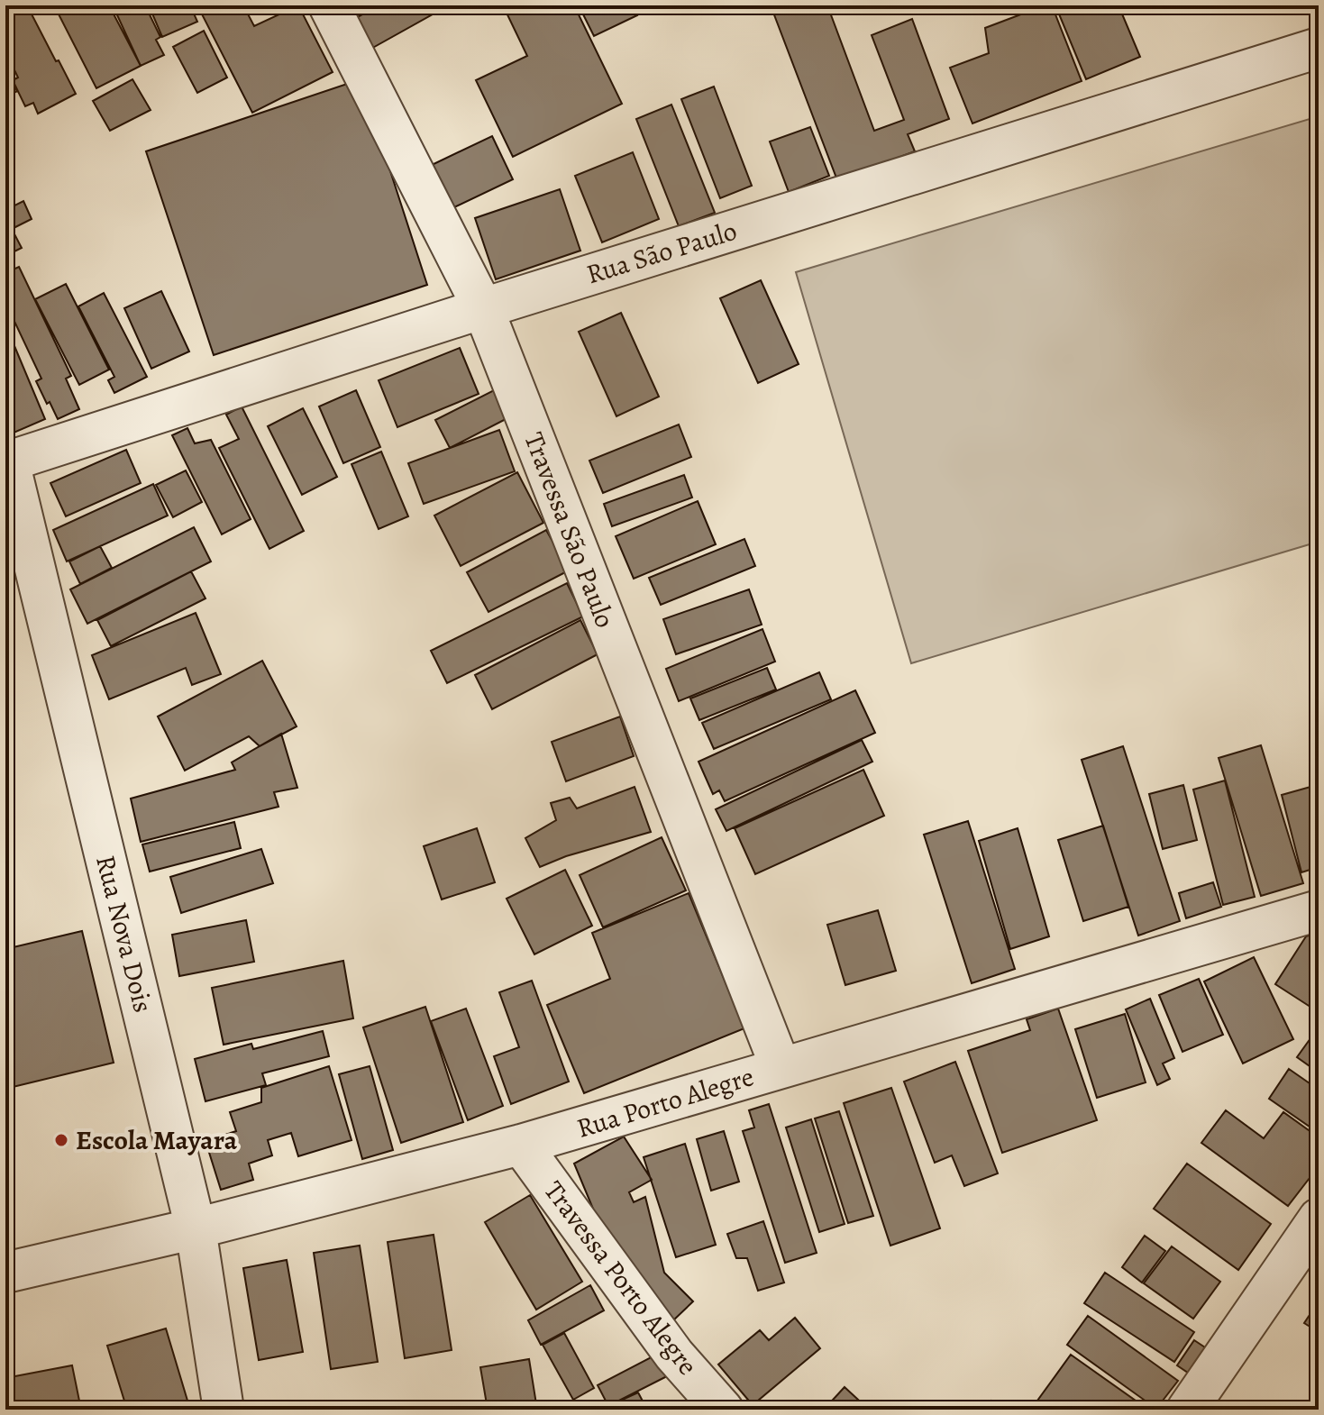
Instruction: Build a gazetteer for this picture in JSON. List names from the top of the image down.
{
  "streets": {
    "street": [
      "Rua São Paulo",
      "Travessa São Paulo",
      "Rua Nova Dois",
      "Rua Porto Alegre",
      "Travessa Porto Alegre"
    ]
  },
  "crossings": [
    ["Rua São Paulo", "Travessa São Paulo"],
    ["Rua São Paulo", "Rua Nova Dois"],
    ["Travessa São Paulo", "Rua Porto Alegre"],
    ["Rua Nova Dois", "Rua Porto Alegre"],
    ["Rua Porto Alegre", "Travessa Porto Alegre"]
  ],
  "places": ["Escola Mayara"]
}
